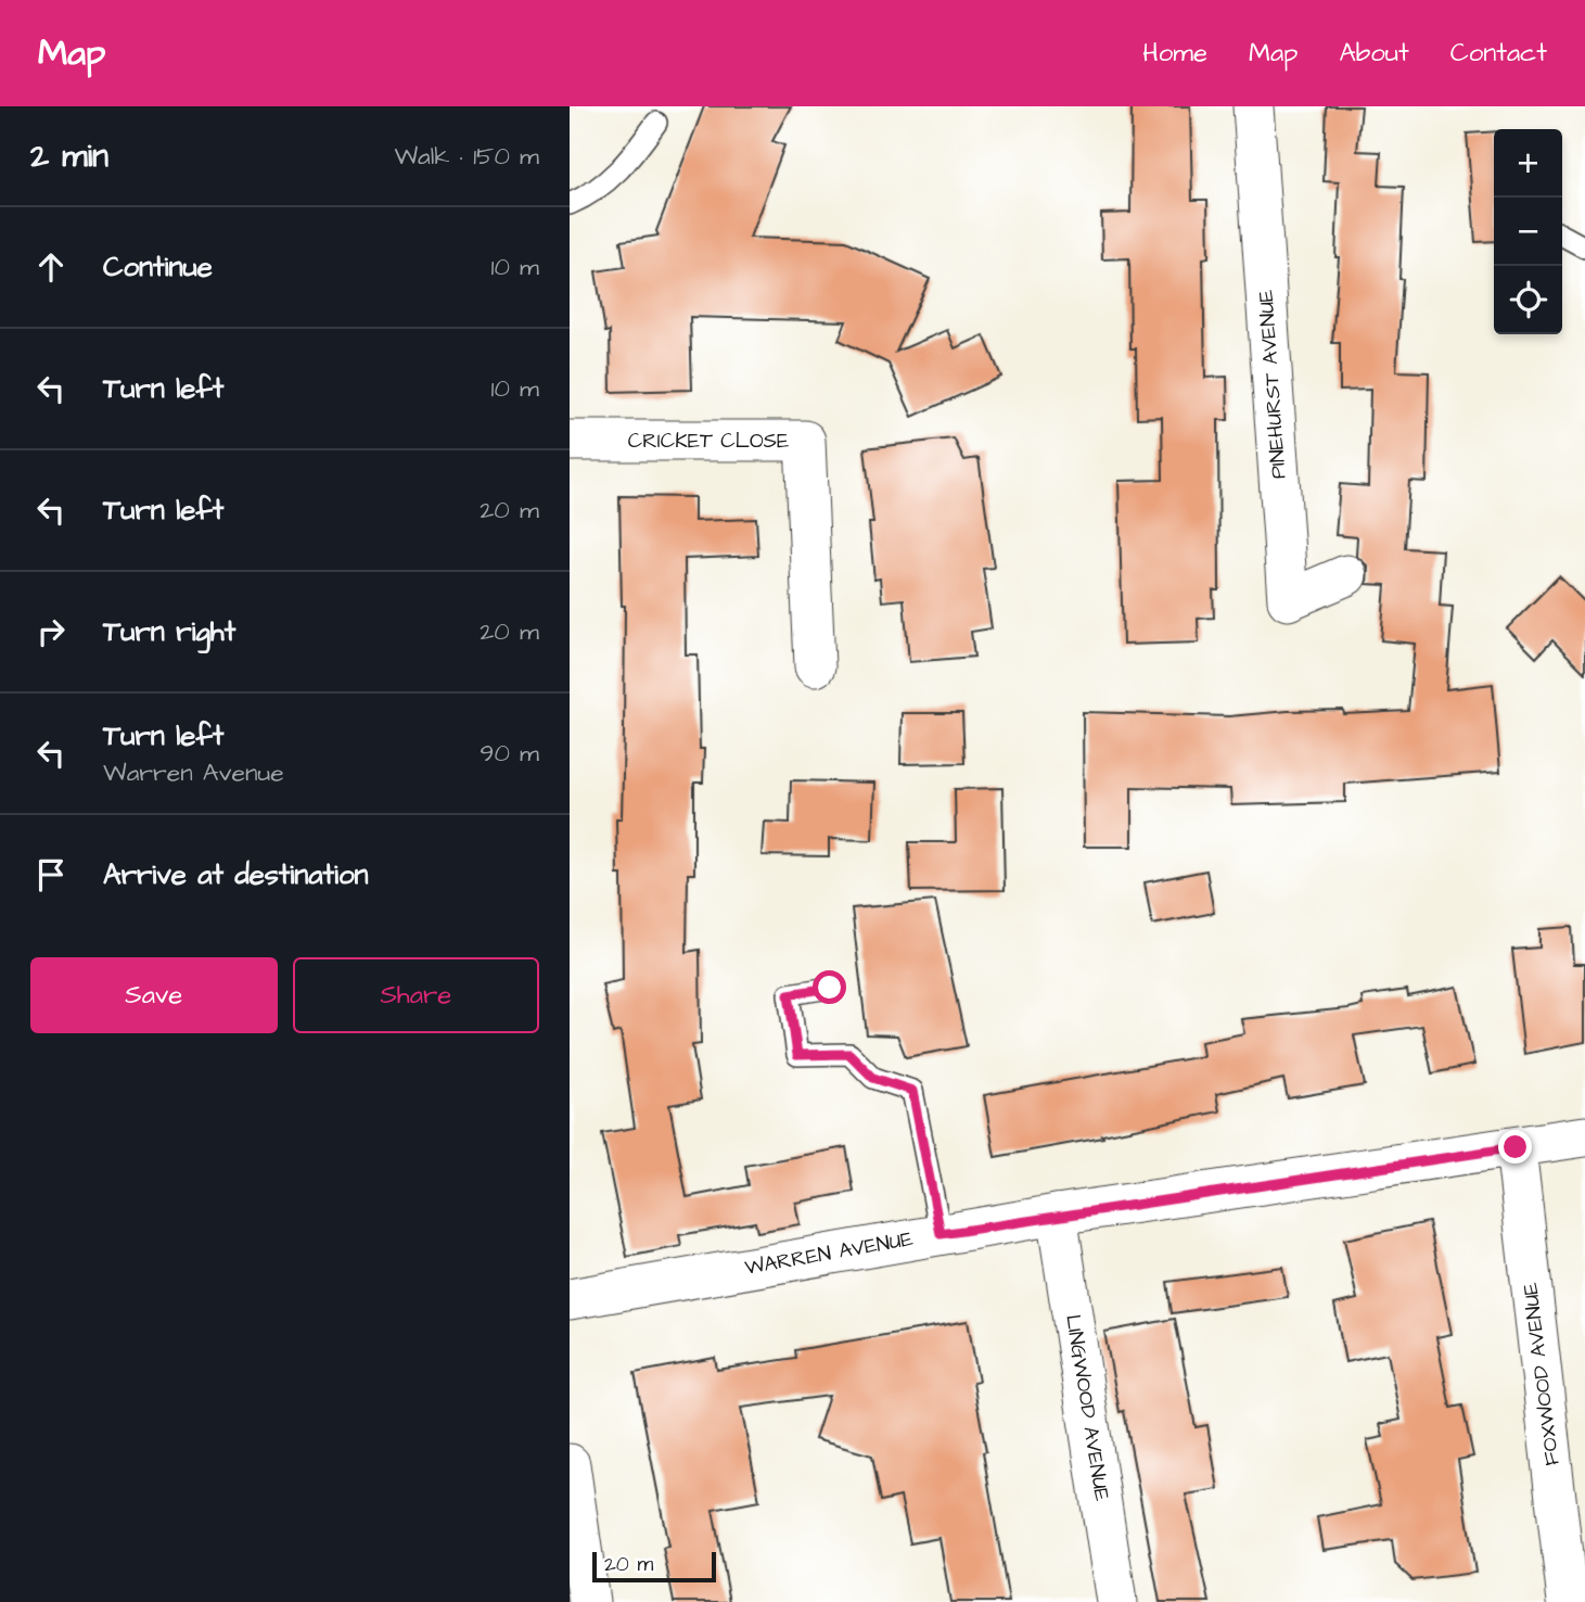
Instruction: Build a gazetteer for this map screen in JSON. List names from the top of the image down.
{
  "streets": {
    "street": [
      "PINEHURST AVENUE",
      "CRICKET CLOSE",
      "WARREN AVENUE",
      "FOXWOOD AVENUE",
      "LINGWOOD AVENUE"
    ]
  },
  "crossings": [
    ["WARREN AVENUE", "FOXWOOD AVENUE"],
    ["WARREN AVENUE", "LINGWOOD AVENUE"]
  ],
  "scale_bar": "20 m",
  "page": {
    "header": "Map",
    "nav": [
      "Home",
      "Map",
      "About",
      "Contact"
    ],
    "heading": ["2 min", "Walk · 150 m"],
    "map_buttons": ["+", "−"],
    "list": [
      ["Continue", "10 m"],
      ["Turn left", "10 m"],
      ["Turn left", "20 m"],
      ["Turn right", "20 m"],
      ["Turn left", "Warren Avenue", "90 m"],
      "Arrive at destination"
    ],
    "buttons": ["Save", "Share"],
    "scale": "20 m"
  }
}
